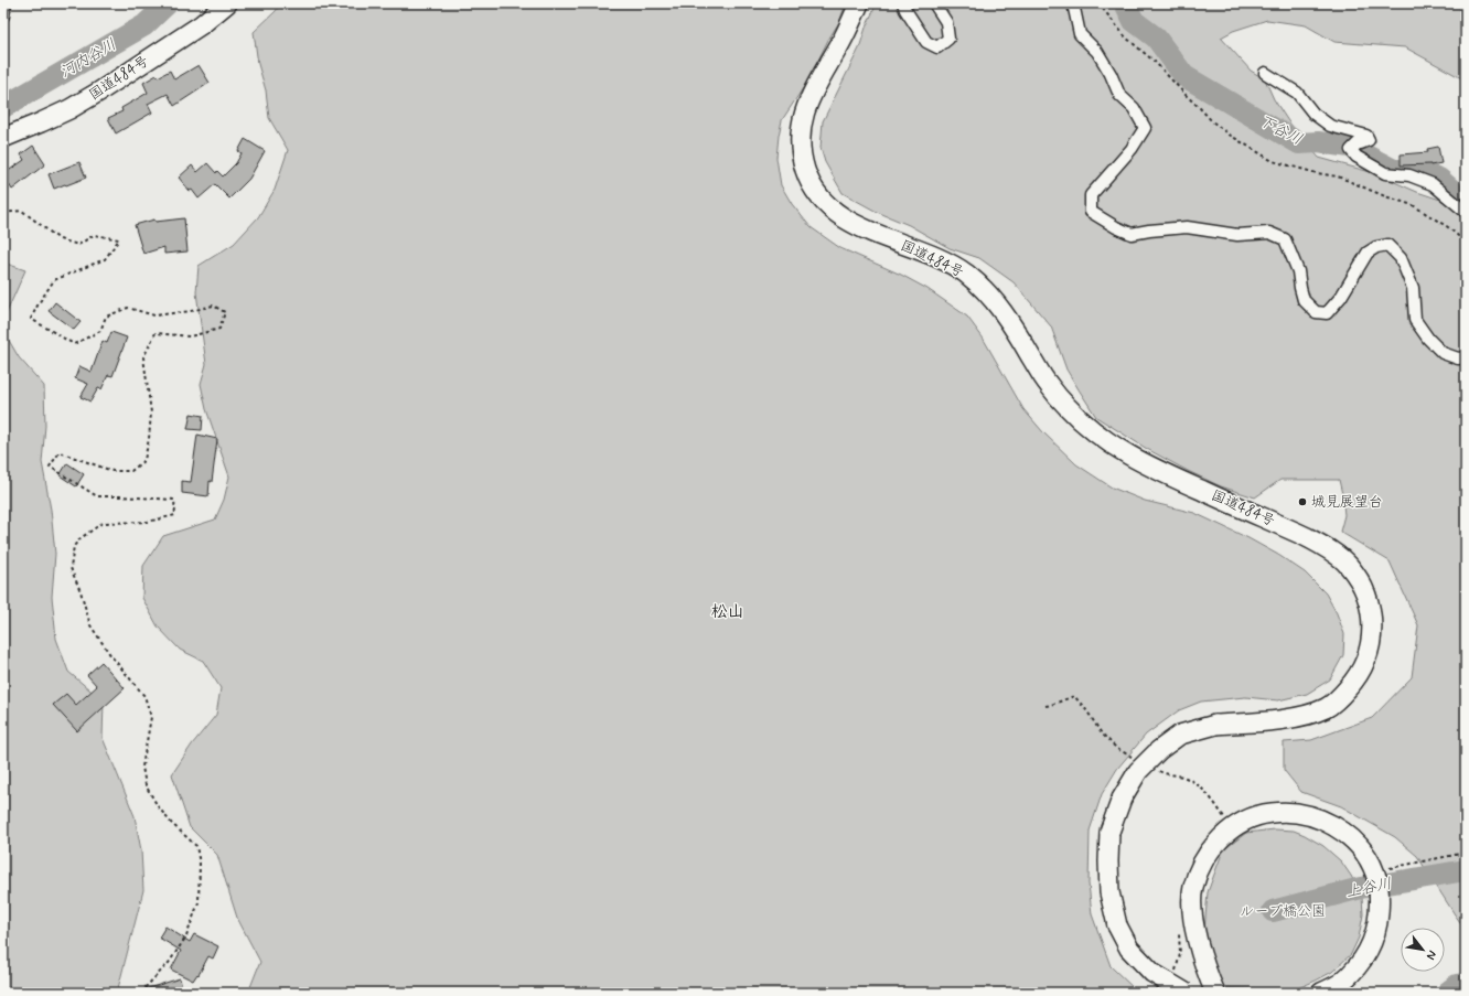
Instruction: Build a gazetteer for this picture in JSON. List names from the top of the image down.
{
  "streets": {
    "highway": ["国道484号"]
  },
  "districts": ["松山"],
  "water": ["河内谷川", "下谷川", "上谷川"],
  "parks": ["ループ橋公園"],
  "places": ["城見展望台"],
  "north": "bottom right"
}
